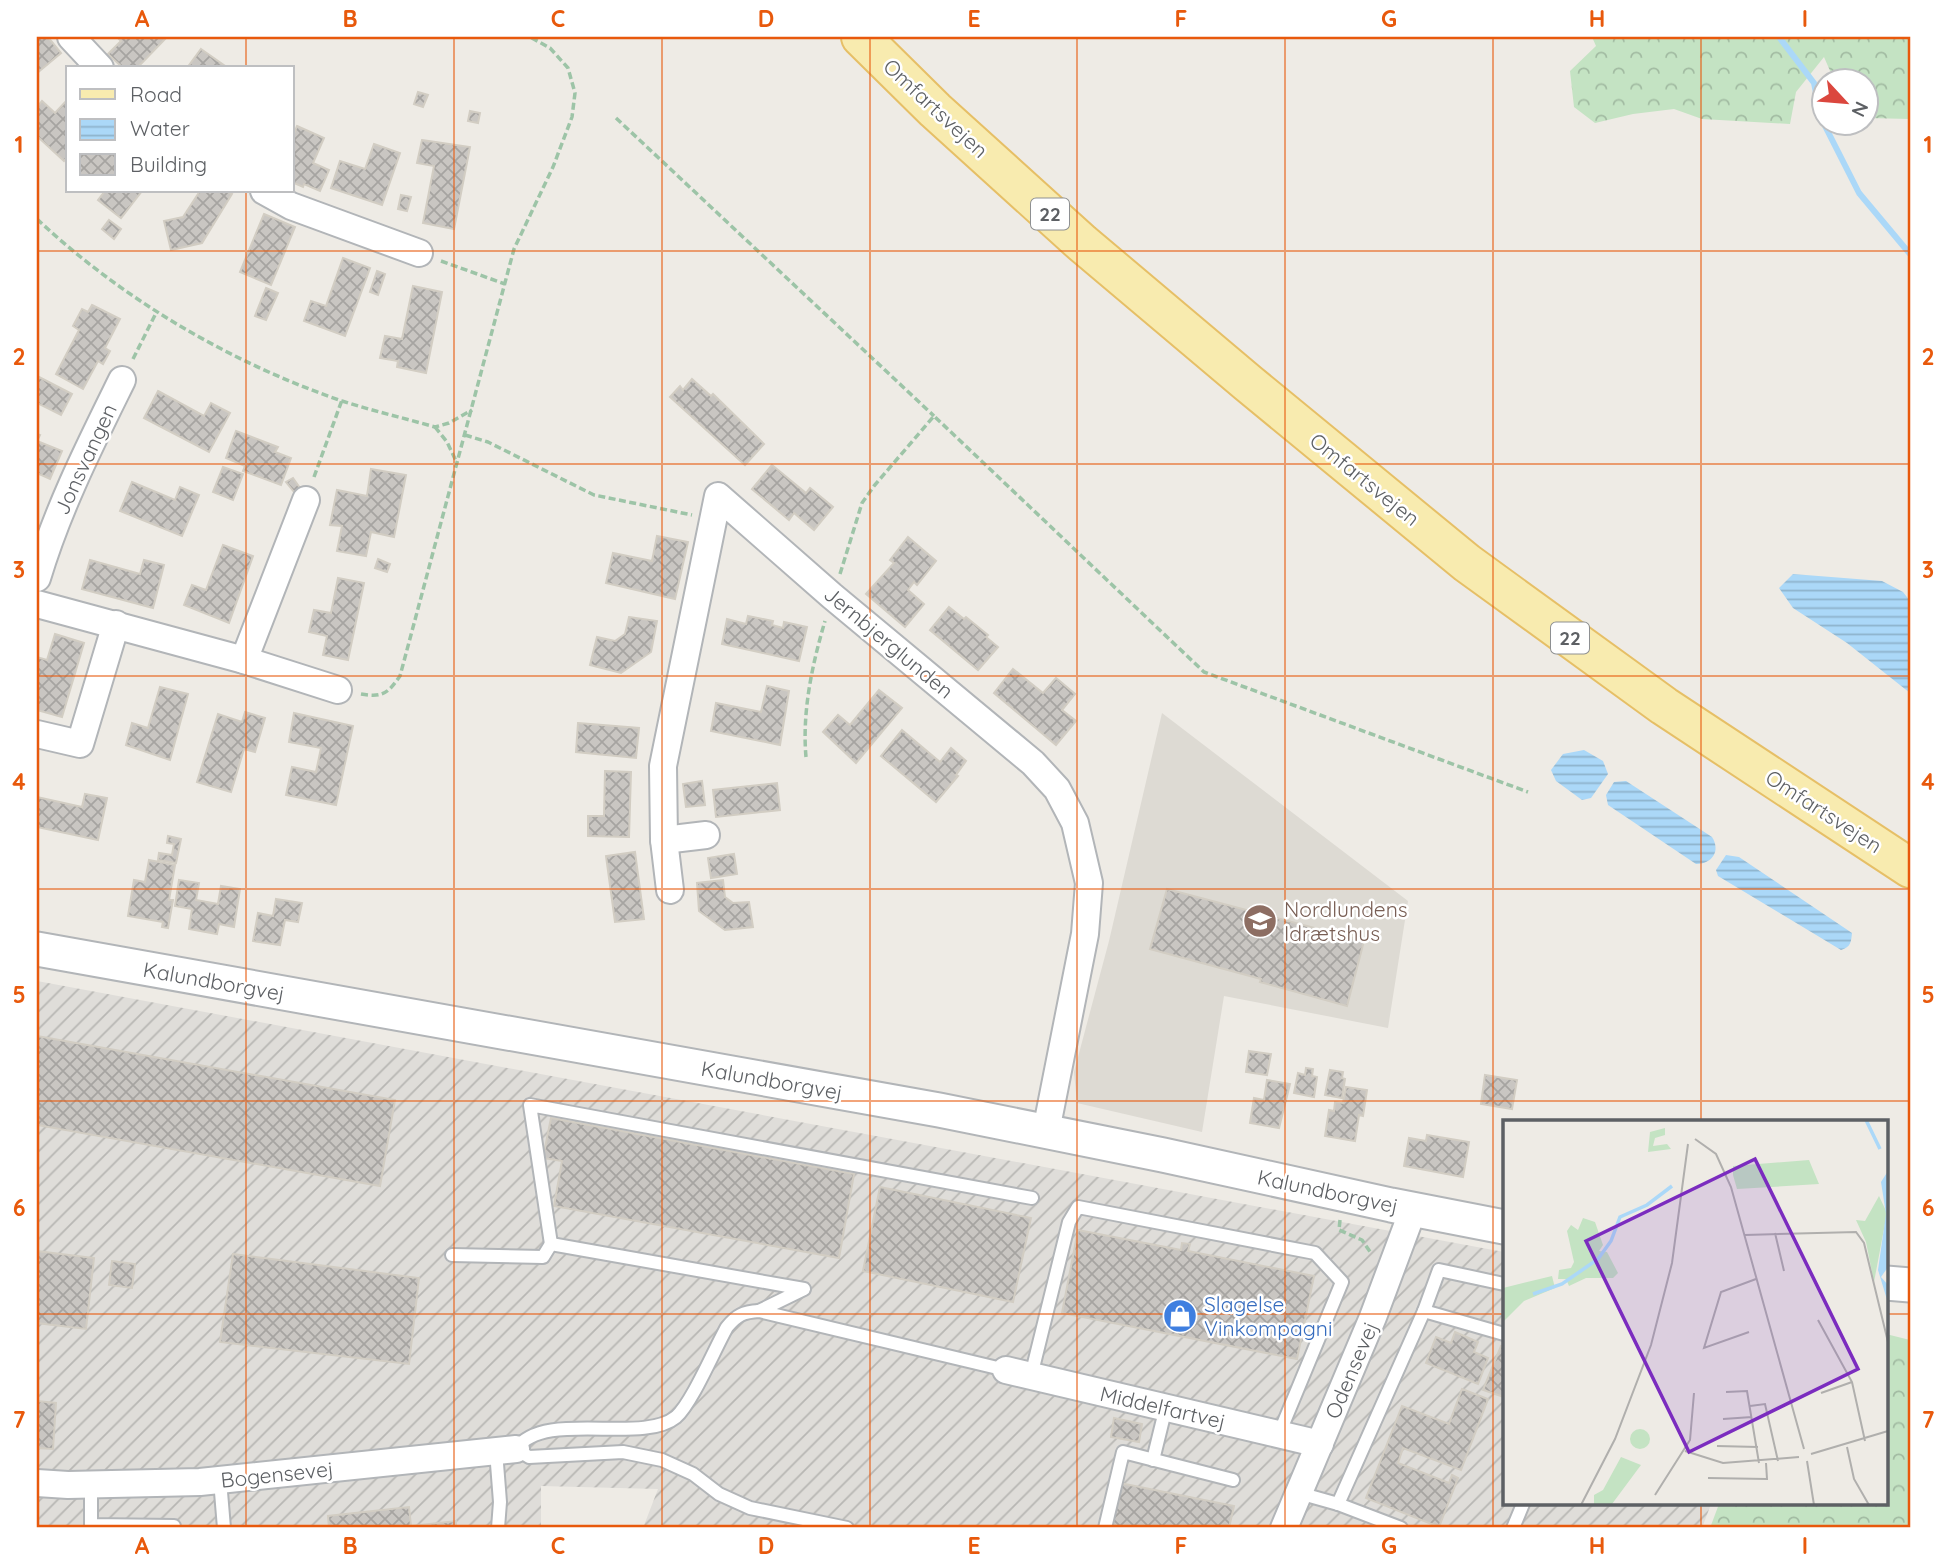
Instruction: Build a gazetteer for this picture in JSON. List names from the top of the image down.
{
  "streets": {
    "main road": ["Omfartsvejen", "22"],
    "street": [
      "Jonsvangen",
      "Jernbjerglunden",
      "Kalundborgvej",
      "Odensevej",
      "Middelfartvej",
      "Bogensevej"
    ]
  },
  "crossings": [
    ["Jernbjerglunden", "Kalundborgvej"],
    ["Kalundborgvej", "Odensevej"],
    ["Odensevej", "Middelfartvej"]
  ],
  "places": {
    "school or university": ["Nordlundens Idrætshus"],
    "shop": ["Slagelse Vinkompagni"]
  },
  "legend": ["Road", "Water", "Building"],
  "north": "bottom right",
  "grid": {
    "columns": [
      "A",
      "B",
      "C",
      "D",
      "E",
      "F",
      "G",
      "H",
      "I"
    ],
    "rows": [
      "1",
      "2",
      "3",
      "4",
      "5",
      "6",
      "7"
    ]
  }
}
